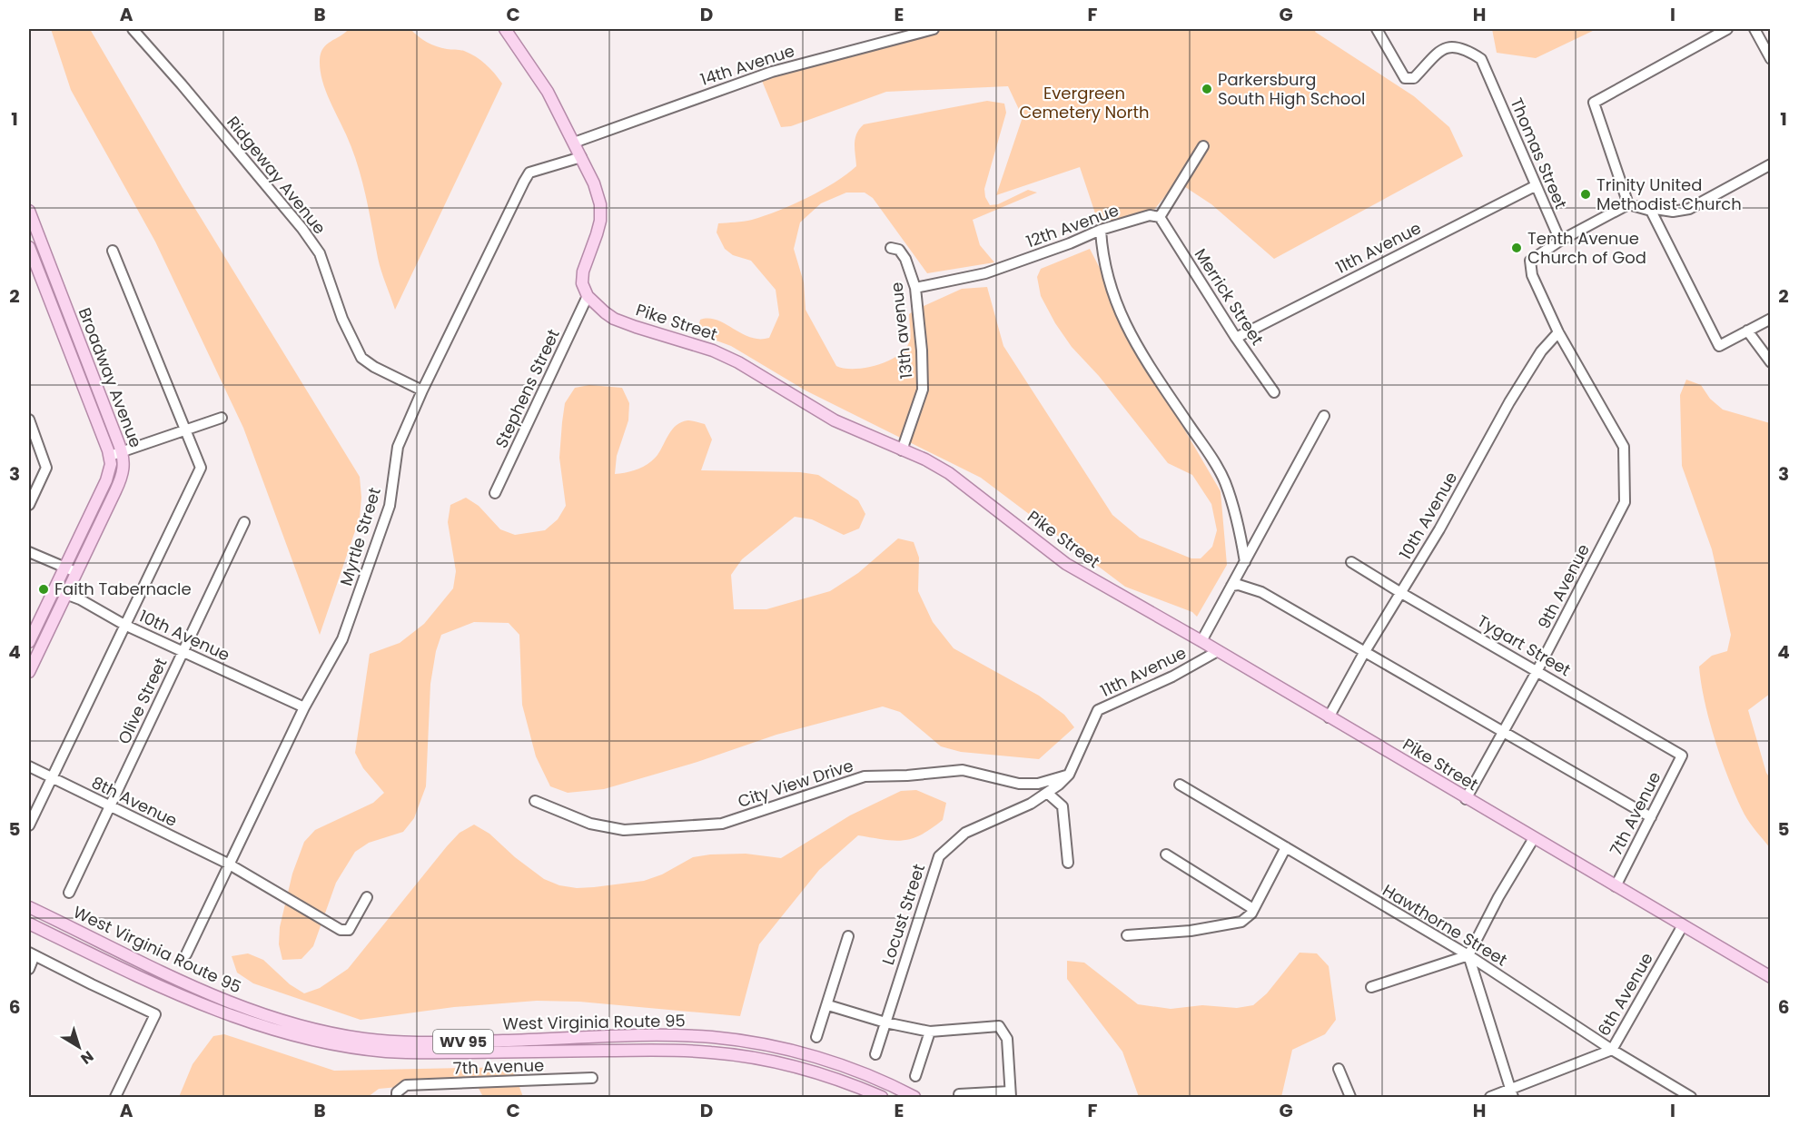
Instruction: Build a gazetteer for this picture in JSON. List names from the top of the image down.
{
  "streets": {
    "main road": [
      "Pike Street",
      "Broadway Avenue",
      "West Virginia Route 95",
      "WV 95"
    ],
    "street": [
      "14th Avenue",
      "Thomas Street",
      "Ridgeway Avenue",
      "12th Avenue",
      "11th Avenue",
      "Merrick Street",
      "13th avenue",
      "Stephens Street",
      "10th Avenue",
      "Myrtle Street",
      "9th Avenue",
      "Tygart Street",
      "Olive Street",
      "City View Drive",
      "8th Avenue",
      "7th Avenue",
      "Locust Street",
      "Hawthorne Street",
      "6th Avenue"
    ]
  },
  "crossings": [
    ["Thomas Street", "11th Avenue"],
    ["Ridgeway Avenue", "Myrtle Street"],
    ["12th Avenue", "Merrick Street"],
    ["12th Avenue", "13th avenue"],
    ["11th Avenue", "Merrick Street"],
    ["11th Avenue", "Pike Street"],
    ["11th Avenue", "City View Drive"],
    ["11th Avenue", "Locust Street"],
    ["Pike Street", "13th avenue"],
    ["Pike Street", "Stephens Street"],
    ["Pike Street", "10th Avenue"],
    ["Pike Street", "9th Avenue"],
    ["Pike Street", "7th Avenue"],
    ["Pike Street", "6th Avenue"],
    ["Broadway Avenue", "10th Avenue"],
    ["10th Avenue", "Myrtle Street"],
    ["10th Avenue", "9th Avenue"],
    ["10th Avenue", "Tygart Street"],
    ["10th Avenue", "Olive Street"],
    ["Myrtle Street", "8th Avenue"],
    ["9th Avenue", "Tygart Street"],
    ["Tygart Street", "7th Avenue"],
    ["Olive Street", "8th Avenue"],
    ["Hawthorne Street", "6th Avenue"]
  ],
  "parks": ["Evergreen Cemetery North"],
  "places": [
    "Parkersburg South High School",
    "Trinity United Methodist Church",
    "Tenth Avenue Church of God",
    "Faith Tabernacle"
  ],
  "north": "bottom right",
  "grid": {
    "columns": [
      "A",
      "B",
      "C",
      "D",
      "E",
      "F",
      "G",
      "H",
      "I"
    ],
    "rows": [
      "1",
      "2",
      "3",
      "4",
      "5",
      "6"
    ]
  }
}
